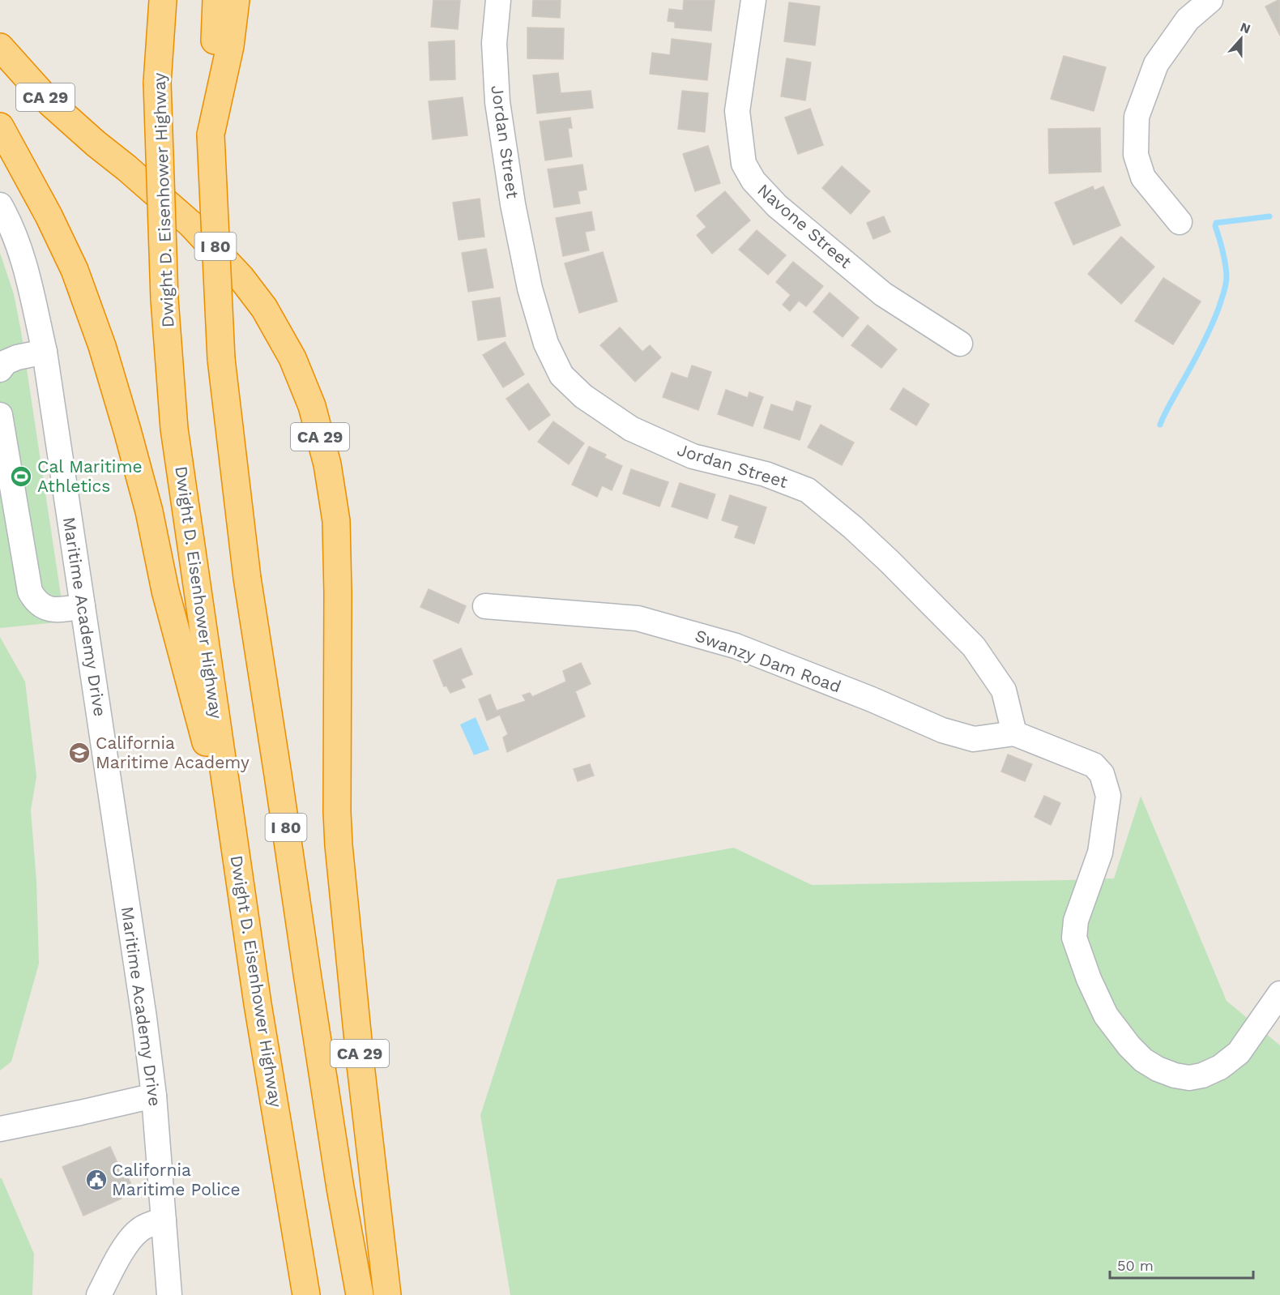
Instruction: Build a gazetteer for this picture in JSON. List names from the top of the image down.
{
  "streets": {
    "highway": ["CA 29", "Dwight D. Eisenhower Highway", "I 80"],
    "street": [
      "Jordan Street",
      "Navone Street",
      "Maritime Academy Drive",
      "Swanzy Dam Road"
    ]
  },
  "crossings": [
    ["CA 29", "Dwight D. Eisenhower Highway"],
    ["Jordan Street", "Swanzy Dam Road"]
  ],
  "places": {
    "sports": ["Cal Maritime Athletics"],
    "school or university": ["California Maritime Academy"],
    "public building": ["California Maritime Police"]
  },
  "scale_bar": "50 m",
  "north": "top"
}
